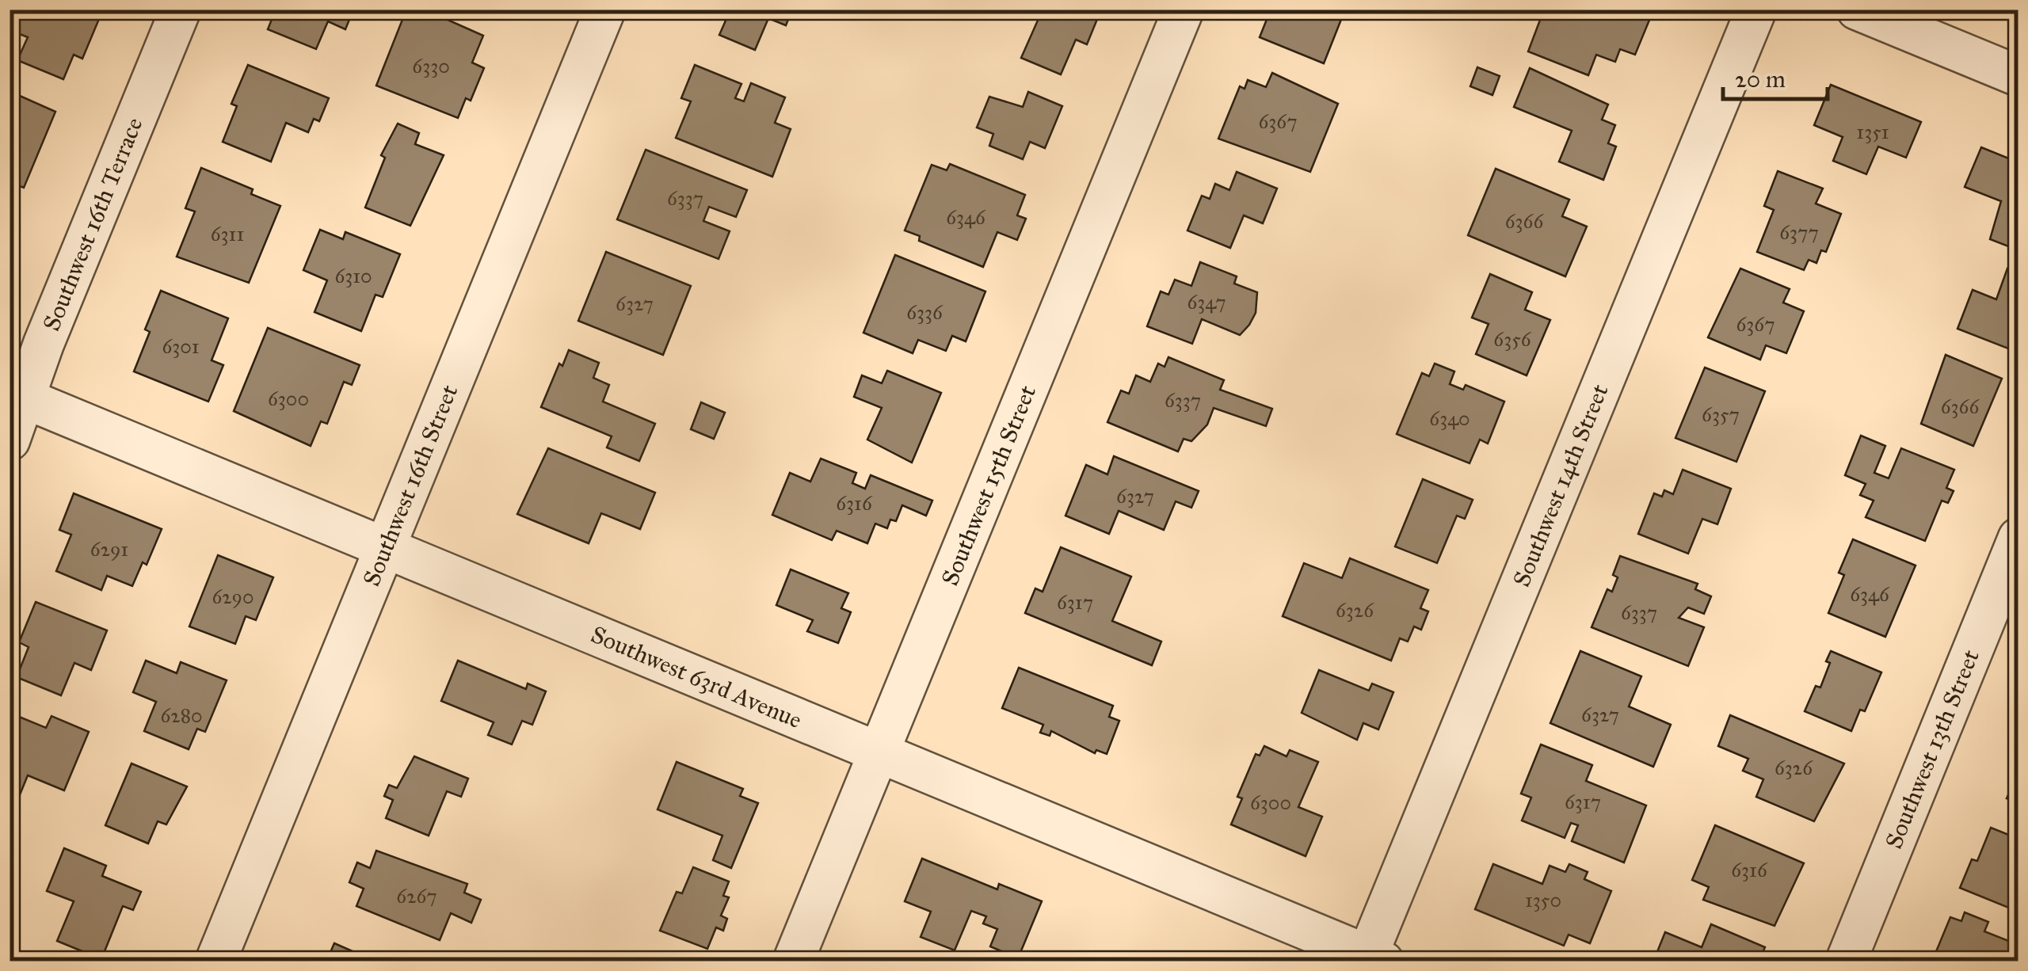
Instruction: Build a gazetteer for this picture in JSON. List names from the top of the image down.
{
  "streets": {
    "street": [
      "Southwest 16th Terrace",
      "Southwest 16th Street",
      "Southwest 15th Street",
      "Southwest 14th Street",
      "Southwest 63rd Avenue",
      "Southwest 13th Street"
    ]
  },
  "crossings": [
    ["Southwest 16th Terrace", "Southwest 63rd Avenue"],
    ["Southwest 16th Street", "Southwest 63rd Avenue"],
    ["Southwest 15th Street", "Southwest 63rd Avenue"],
    ["Southwest 14th Street", "Southwest 63rd Avenue"]
  ],
  "house_numbers": [
    "6330",
    "6367",
    "1351",
    "6337",
    "6346",
    "6366",
    "6377",
    "6311",
    "6310",
    "6347",
    "6327",
    "6336",
    "6367",
    "6356",
    "6301",
    "6300",
    "6337",
    "6366",
    "6357",
    "6340",
    "6327",
    "6316",
    "6291",
    "6346",
    "6290",
    "6317",
    "6326",
    "6337",
    "6327",
    "6280",
    "6326",
    "6317",
    "6300",
    "6316",
    "6267",
    "1350"
  ],
  "scale_bar": "20 m"
}
